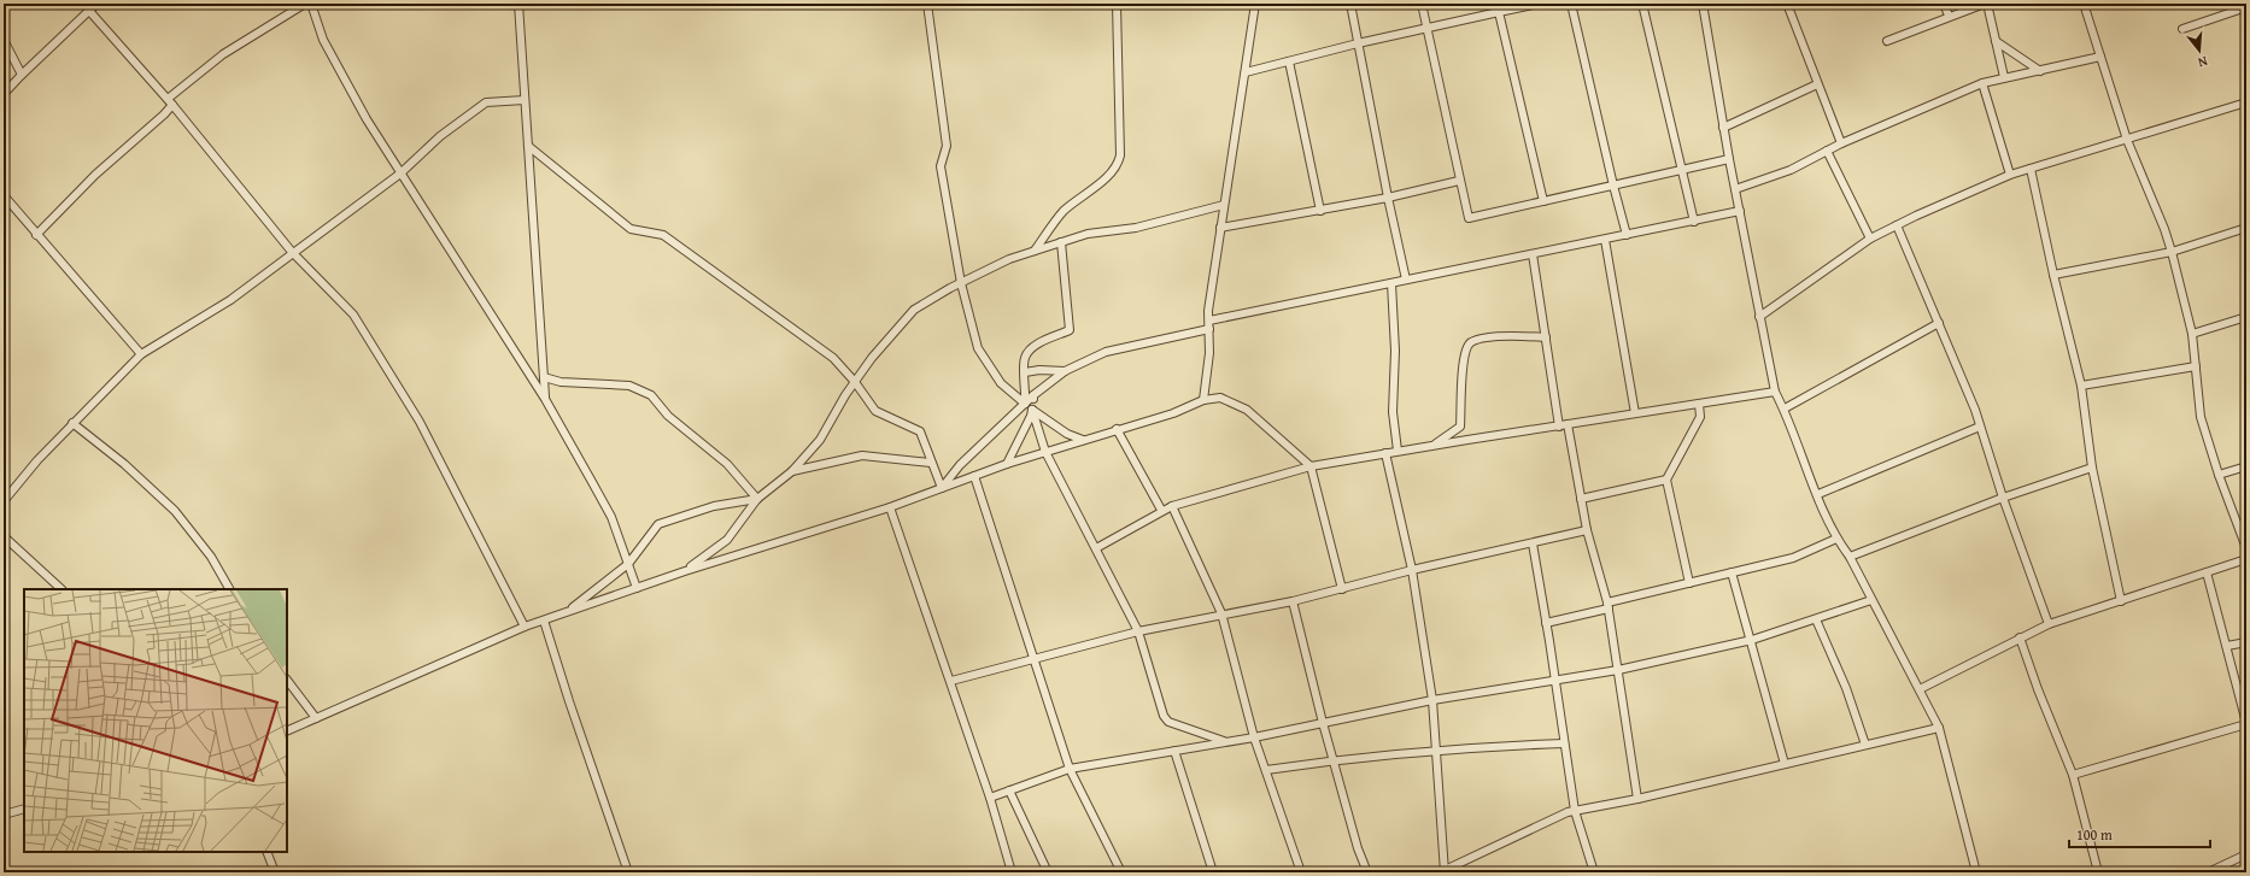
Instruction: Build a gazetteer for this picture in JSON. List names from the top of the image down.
{
  "scale_bar": "100 m",
  "north": "bottom"
}
